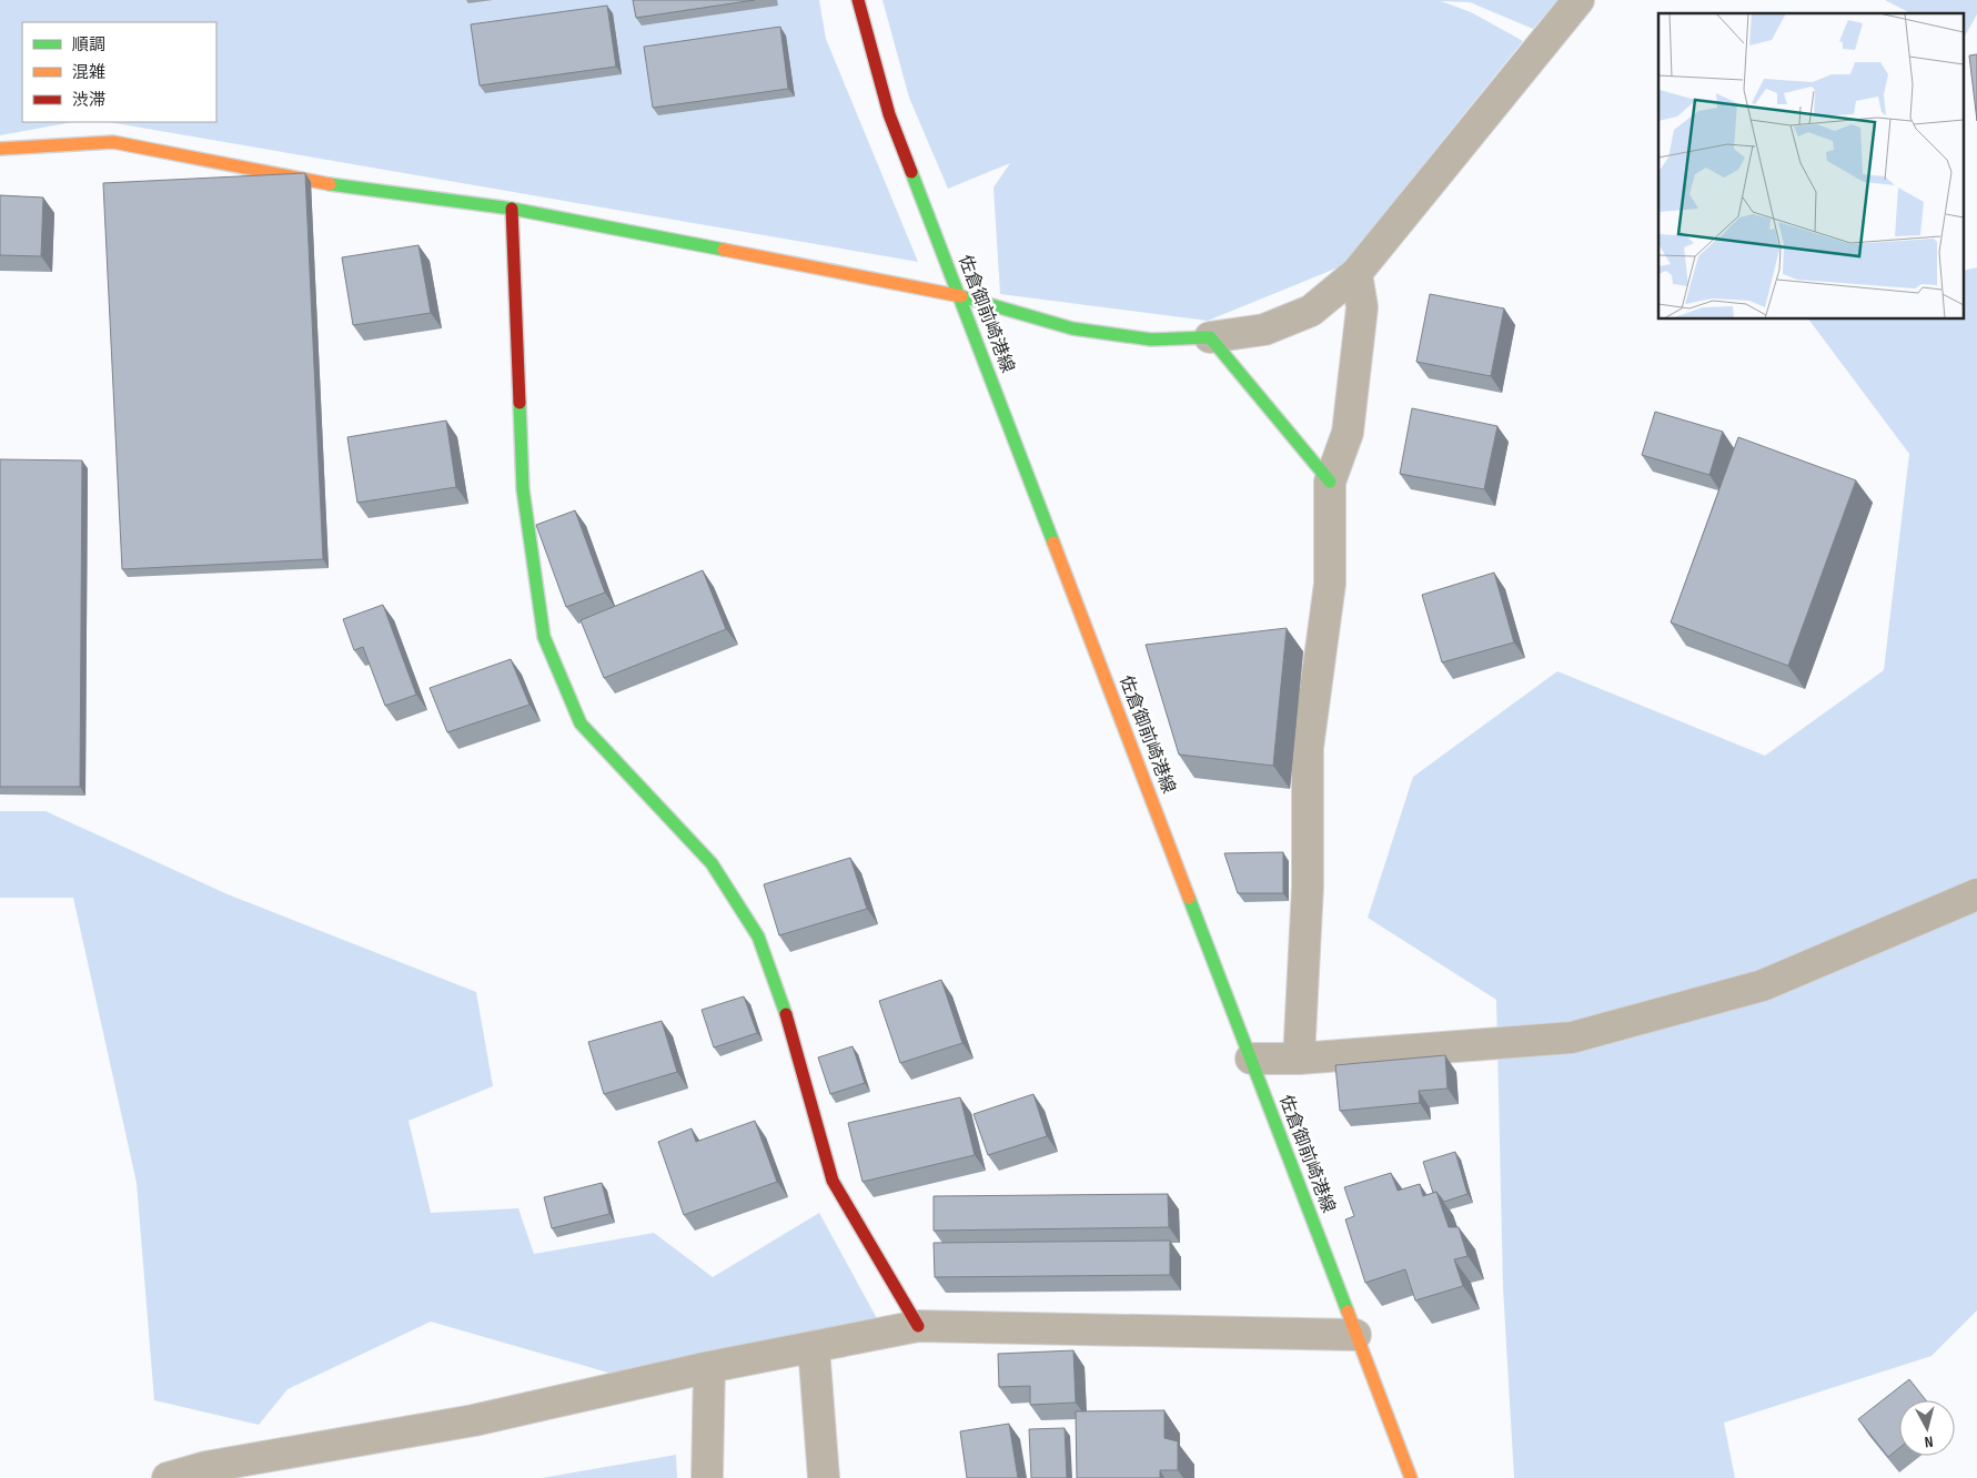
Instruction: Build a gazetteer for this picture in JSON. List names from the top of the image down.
{
  "streets": {
    "street": ["佐倉御前崎港線"]
  },
  "legend": ["順調", "混雑", "渋滞"],
  "north": "bottom"
}
